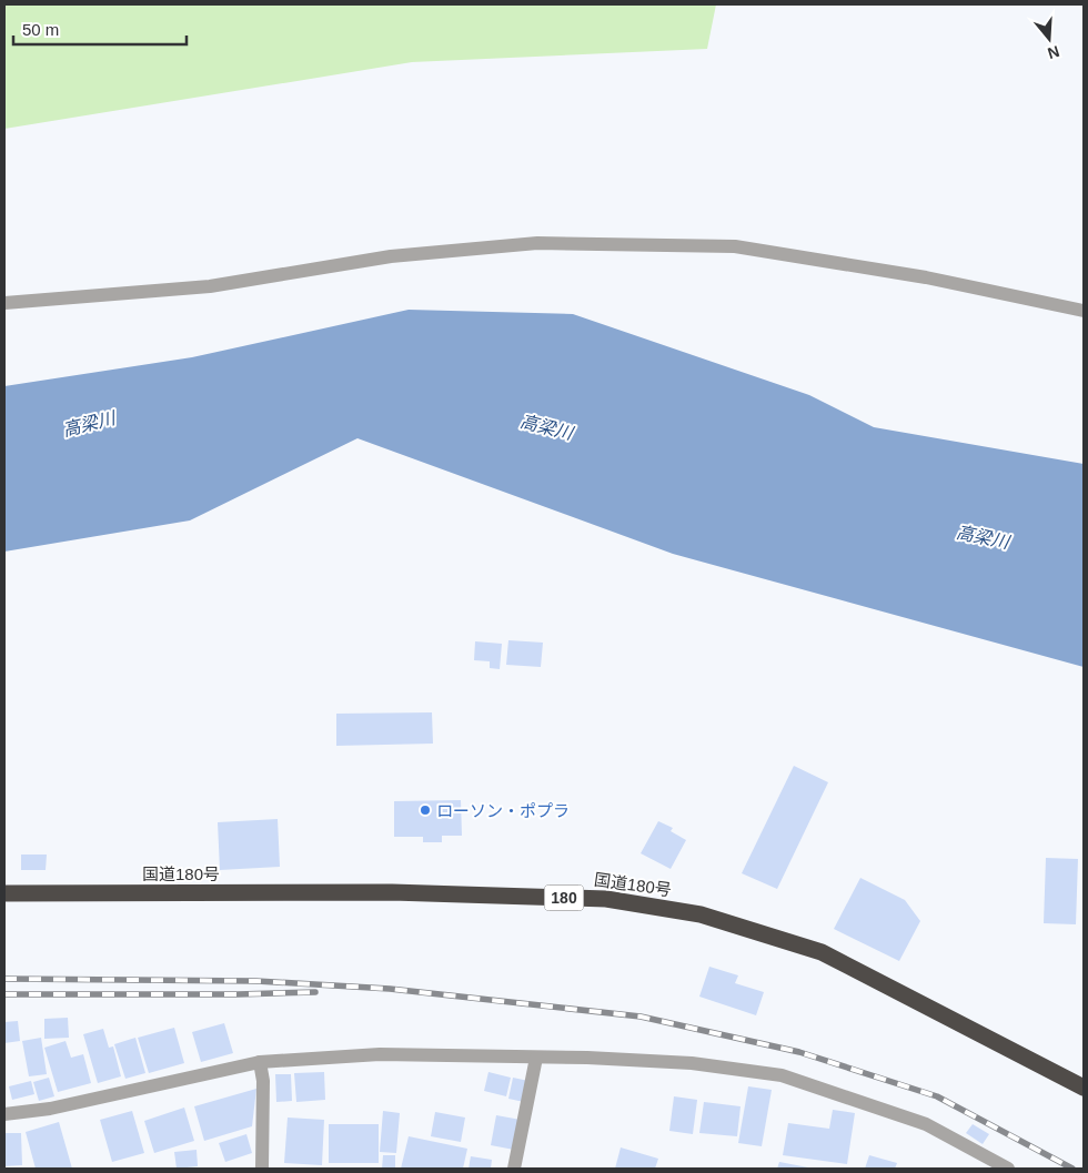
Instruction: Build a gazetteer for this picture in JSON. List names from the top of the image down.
{
  "streets": {
    "highway": ["国道180号", "180"]
  },
  "water": ["高梁川"],
  "places": ["ローソン・ポプラ"],
  "scale_bar": "50 m",
  "north": "bottom"
}
